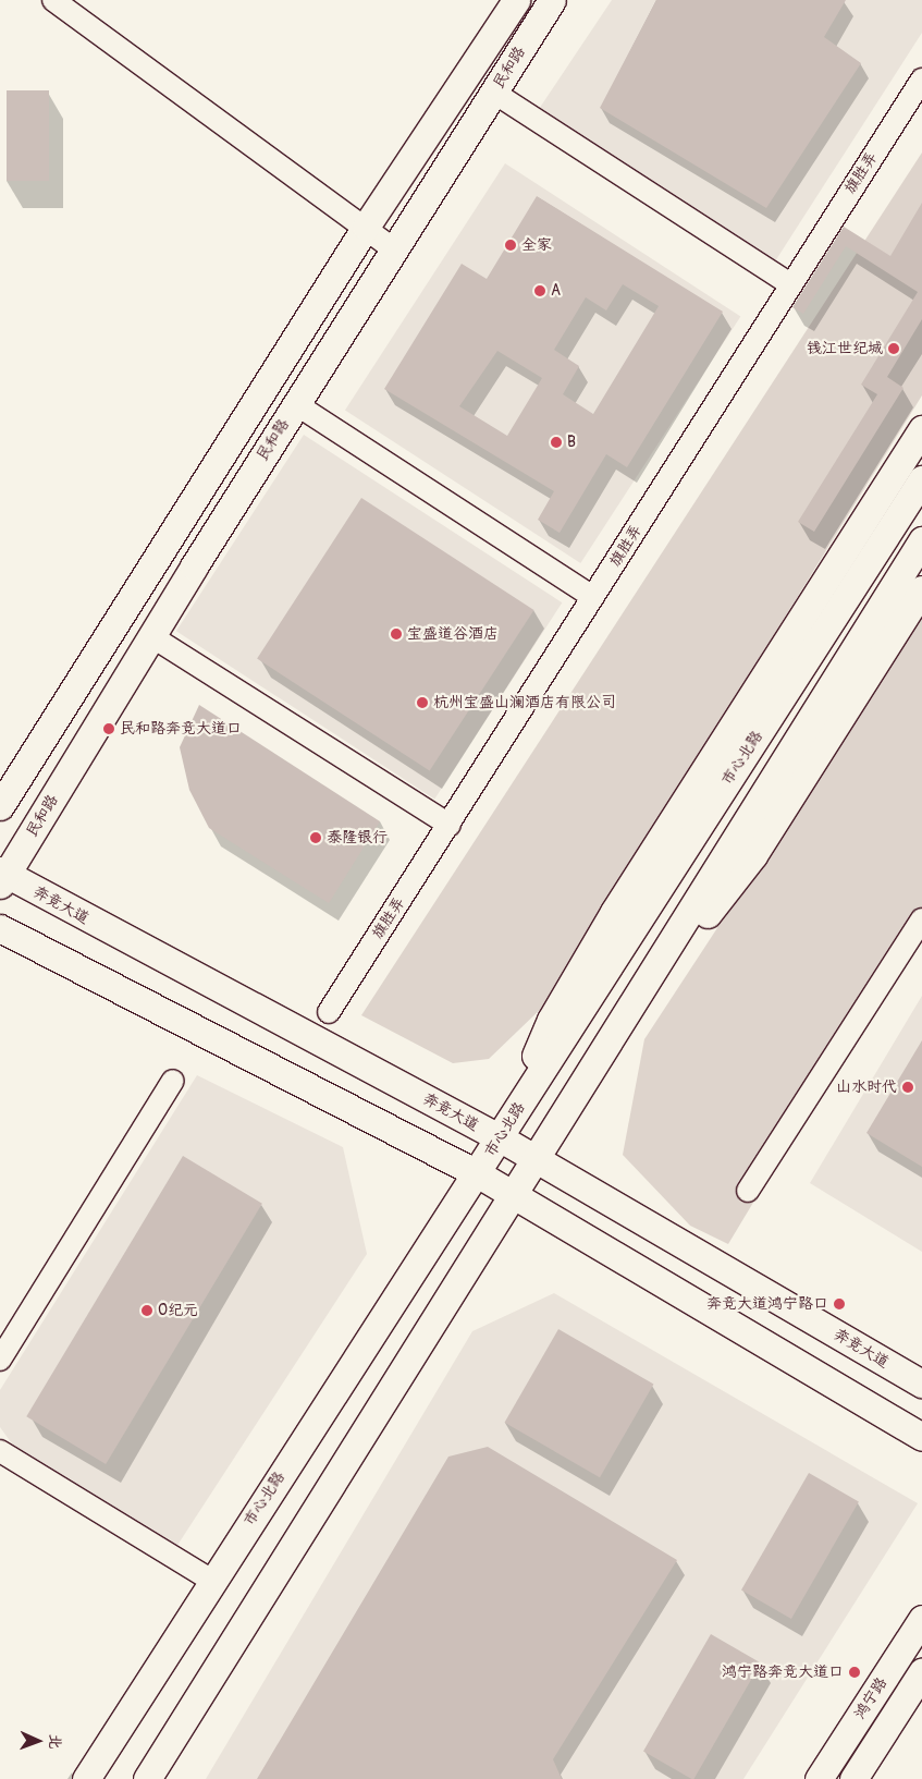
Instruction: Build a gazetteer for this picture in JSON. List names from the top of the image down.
{
  "streets": {
    "main road": [
      "民和路",
      "市心北路",
      "奔竞大道",
      "鸿宁路"
    ],
    "street": ["旗胜弄"]
  },
  "crossings": [
    ["民和路", "奔竞大道"],
    ["市心北路", "奔竞大道"]
  ],
  "places": [
    "全家",
    "A",
    "钱江世纪城",
    "B",
    "宝盛道谷酒店",
    "杭州宝盛山澜酒店有限公司",
    "民和路奔竞大道口",
    "泰隆银行",
    "山水时代",
    "奔竞大道鸿宁路口",
    "O纪元",
    "鸿宁路奔竞大道口"
  ],
  "north": "right"
}
